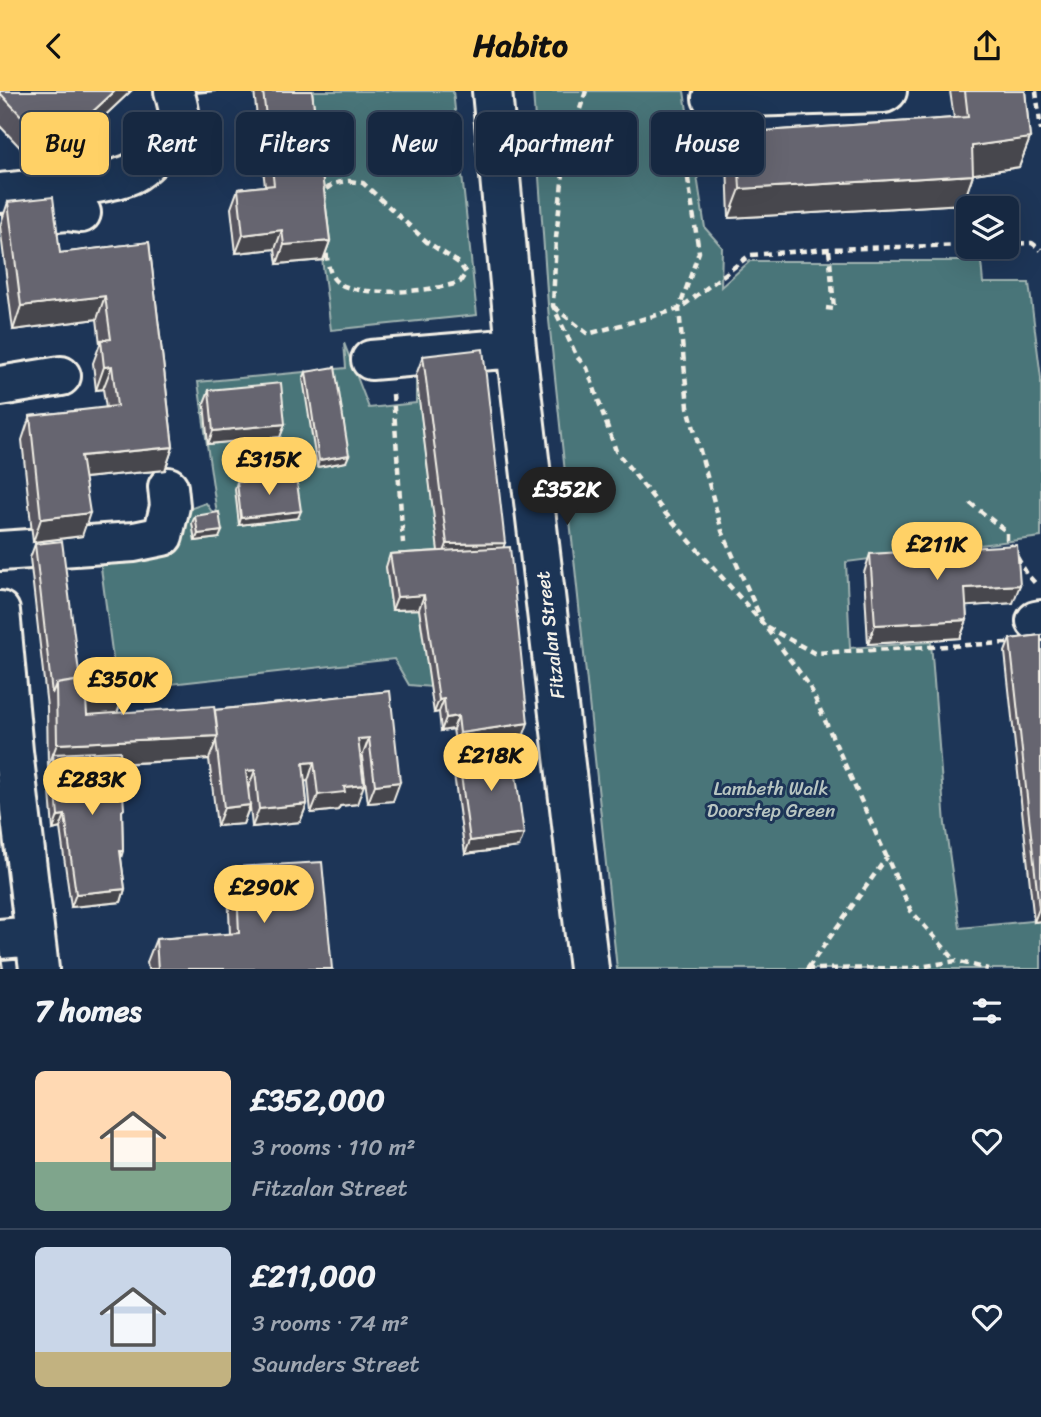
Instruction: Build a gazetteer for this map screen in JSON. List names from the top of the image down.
{
  "streets": {
    "street": ["Fitzalan Street"]
  },
  "parks": ["Lambeth Walk Doorstep Green"],
  "page": {
    "header": "Habito",
    "chip": [
      "Buy",
      "Rent",
      "Filters",
      "New",
      "Apartment",
      "House"
    ],
    "price": [
      "£315K",
      "£352K",
      "£211K",
      "£350K",
      "£218K",
      "£283K",
      "£290K"
    ],
    "heading": "7 homes",
    "list": [
      {
        "name": "£352,000",
        "note": "3 rooms · 110 m² · Fitzalan Street"
      },
      {
        "name": "£211,000",
        "note": "3 rooms · 74 m² · Saunders Street"
      }
    ]
  }
}
